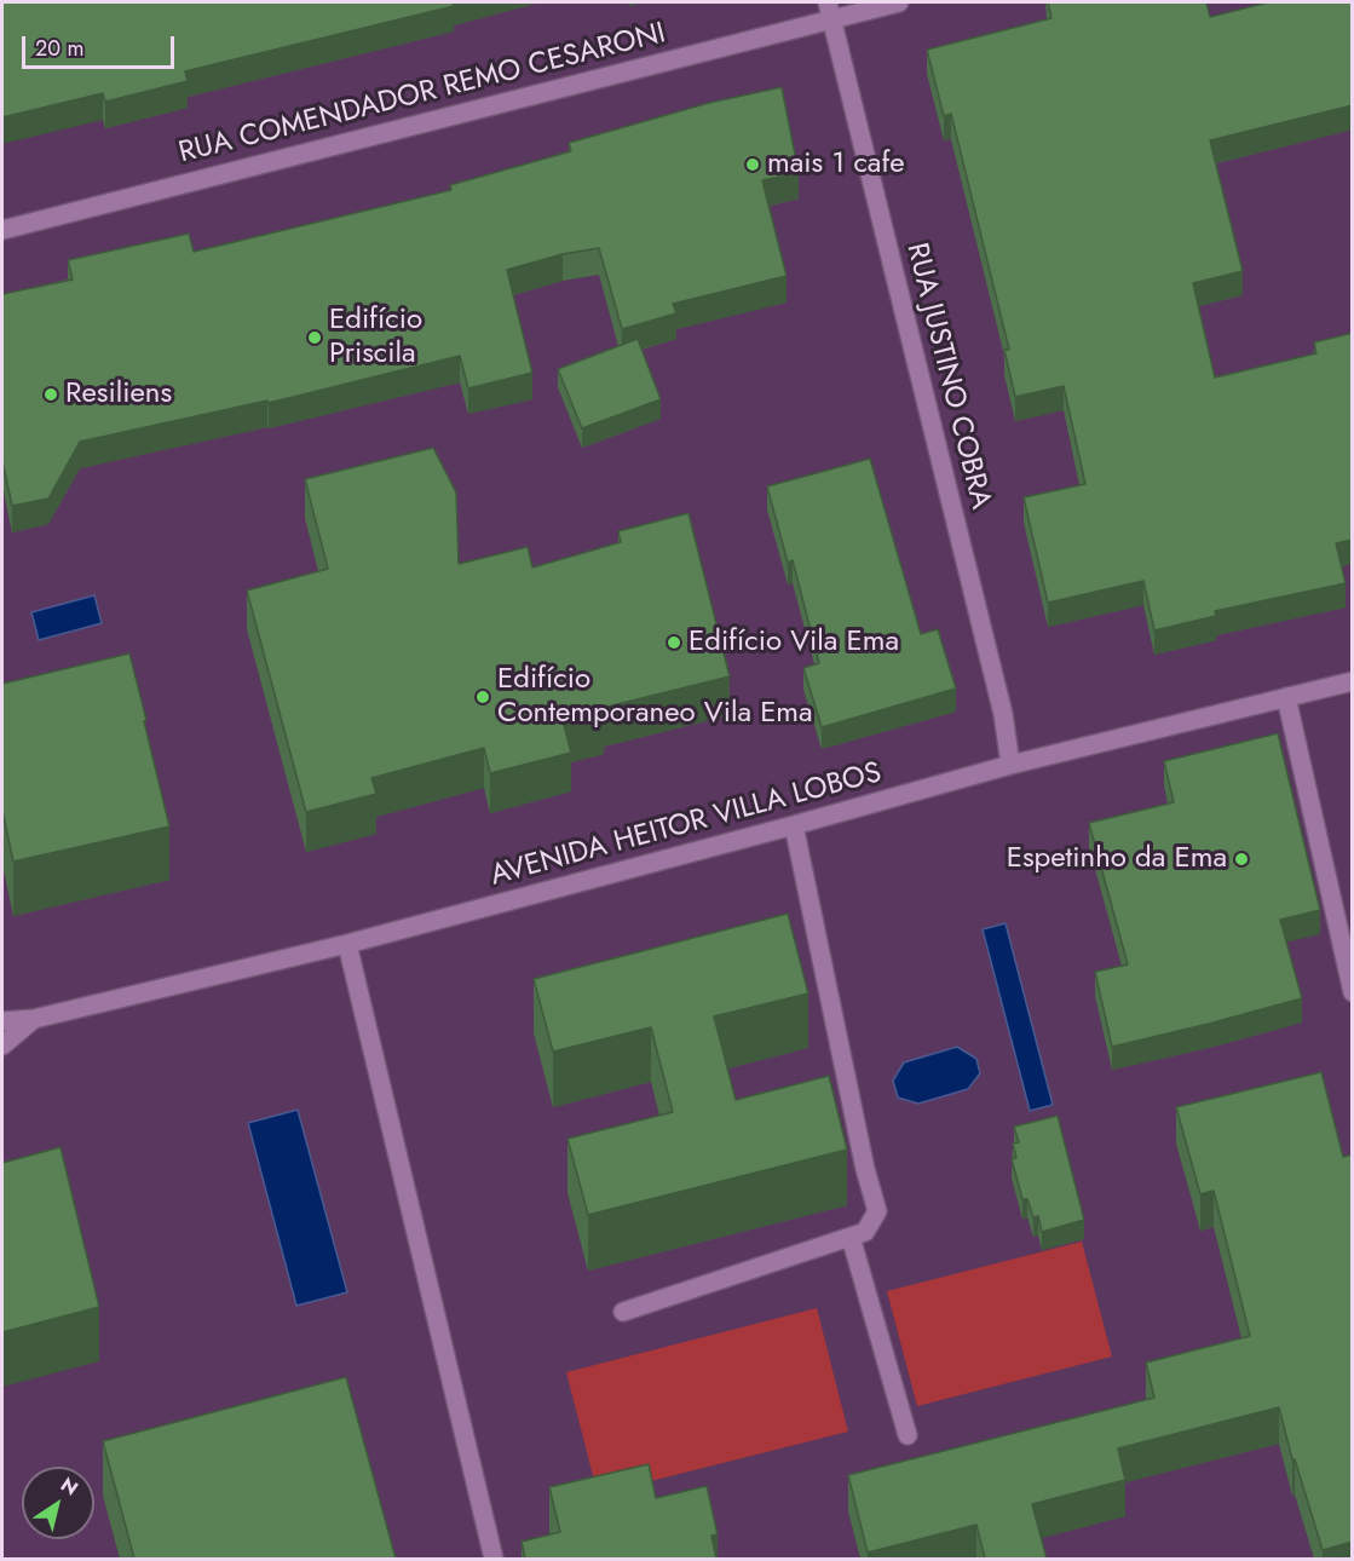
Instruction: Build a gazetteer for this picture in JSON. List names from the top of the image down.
{
  "streets": {
    "street": ["RUA COMENDADOR REMO CESARONI", "RUA JUSTINO COBRA", "AVENIDA HEITOR VILLA LOBOS"]
  },
  "crossings": [
    ["RUA COMENDADOR REMO CESARONI", "RUA JUSTINO COBRA"],
    ["RUA JUSTINO COBRA", "AVENIDA HEITOR VILLA LOBOS"]
  ],
  "places": [
    "mais 1 cafe",
    "Edifício Priscila",
    "Resiliens",
    "Edifício Vila Ema",
    "Edifício Contemporaneo Vila Ema",
    "Espetinho da Ema"
  ],
  "scale_bar": "20 m",
  "north": "top right"
}
